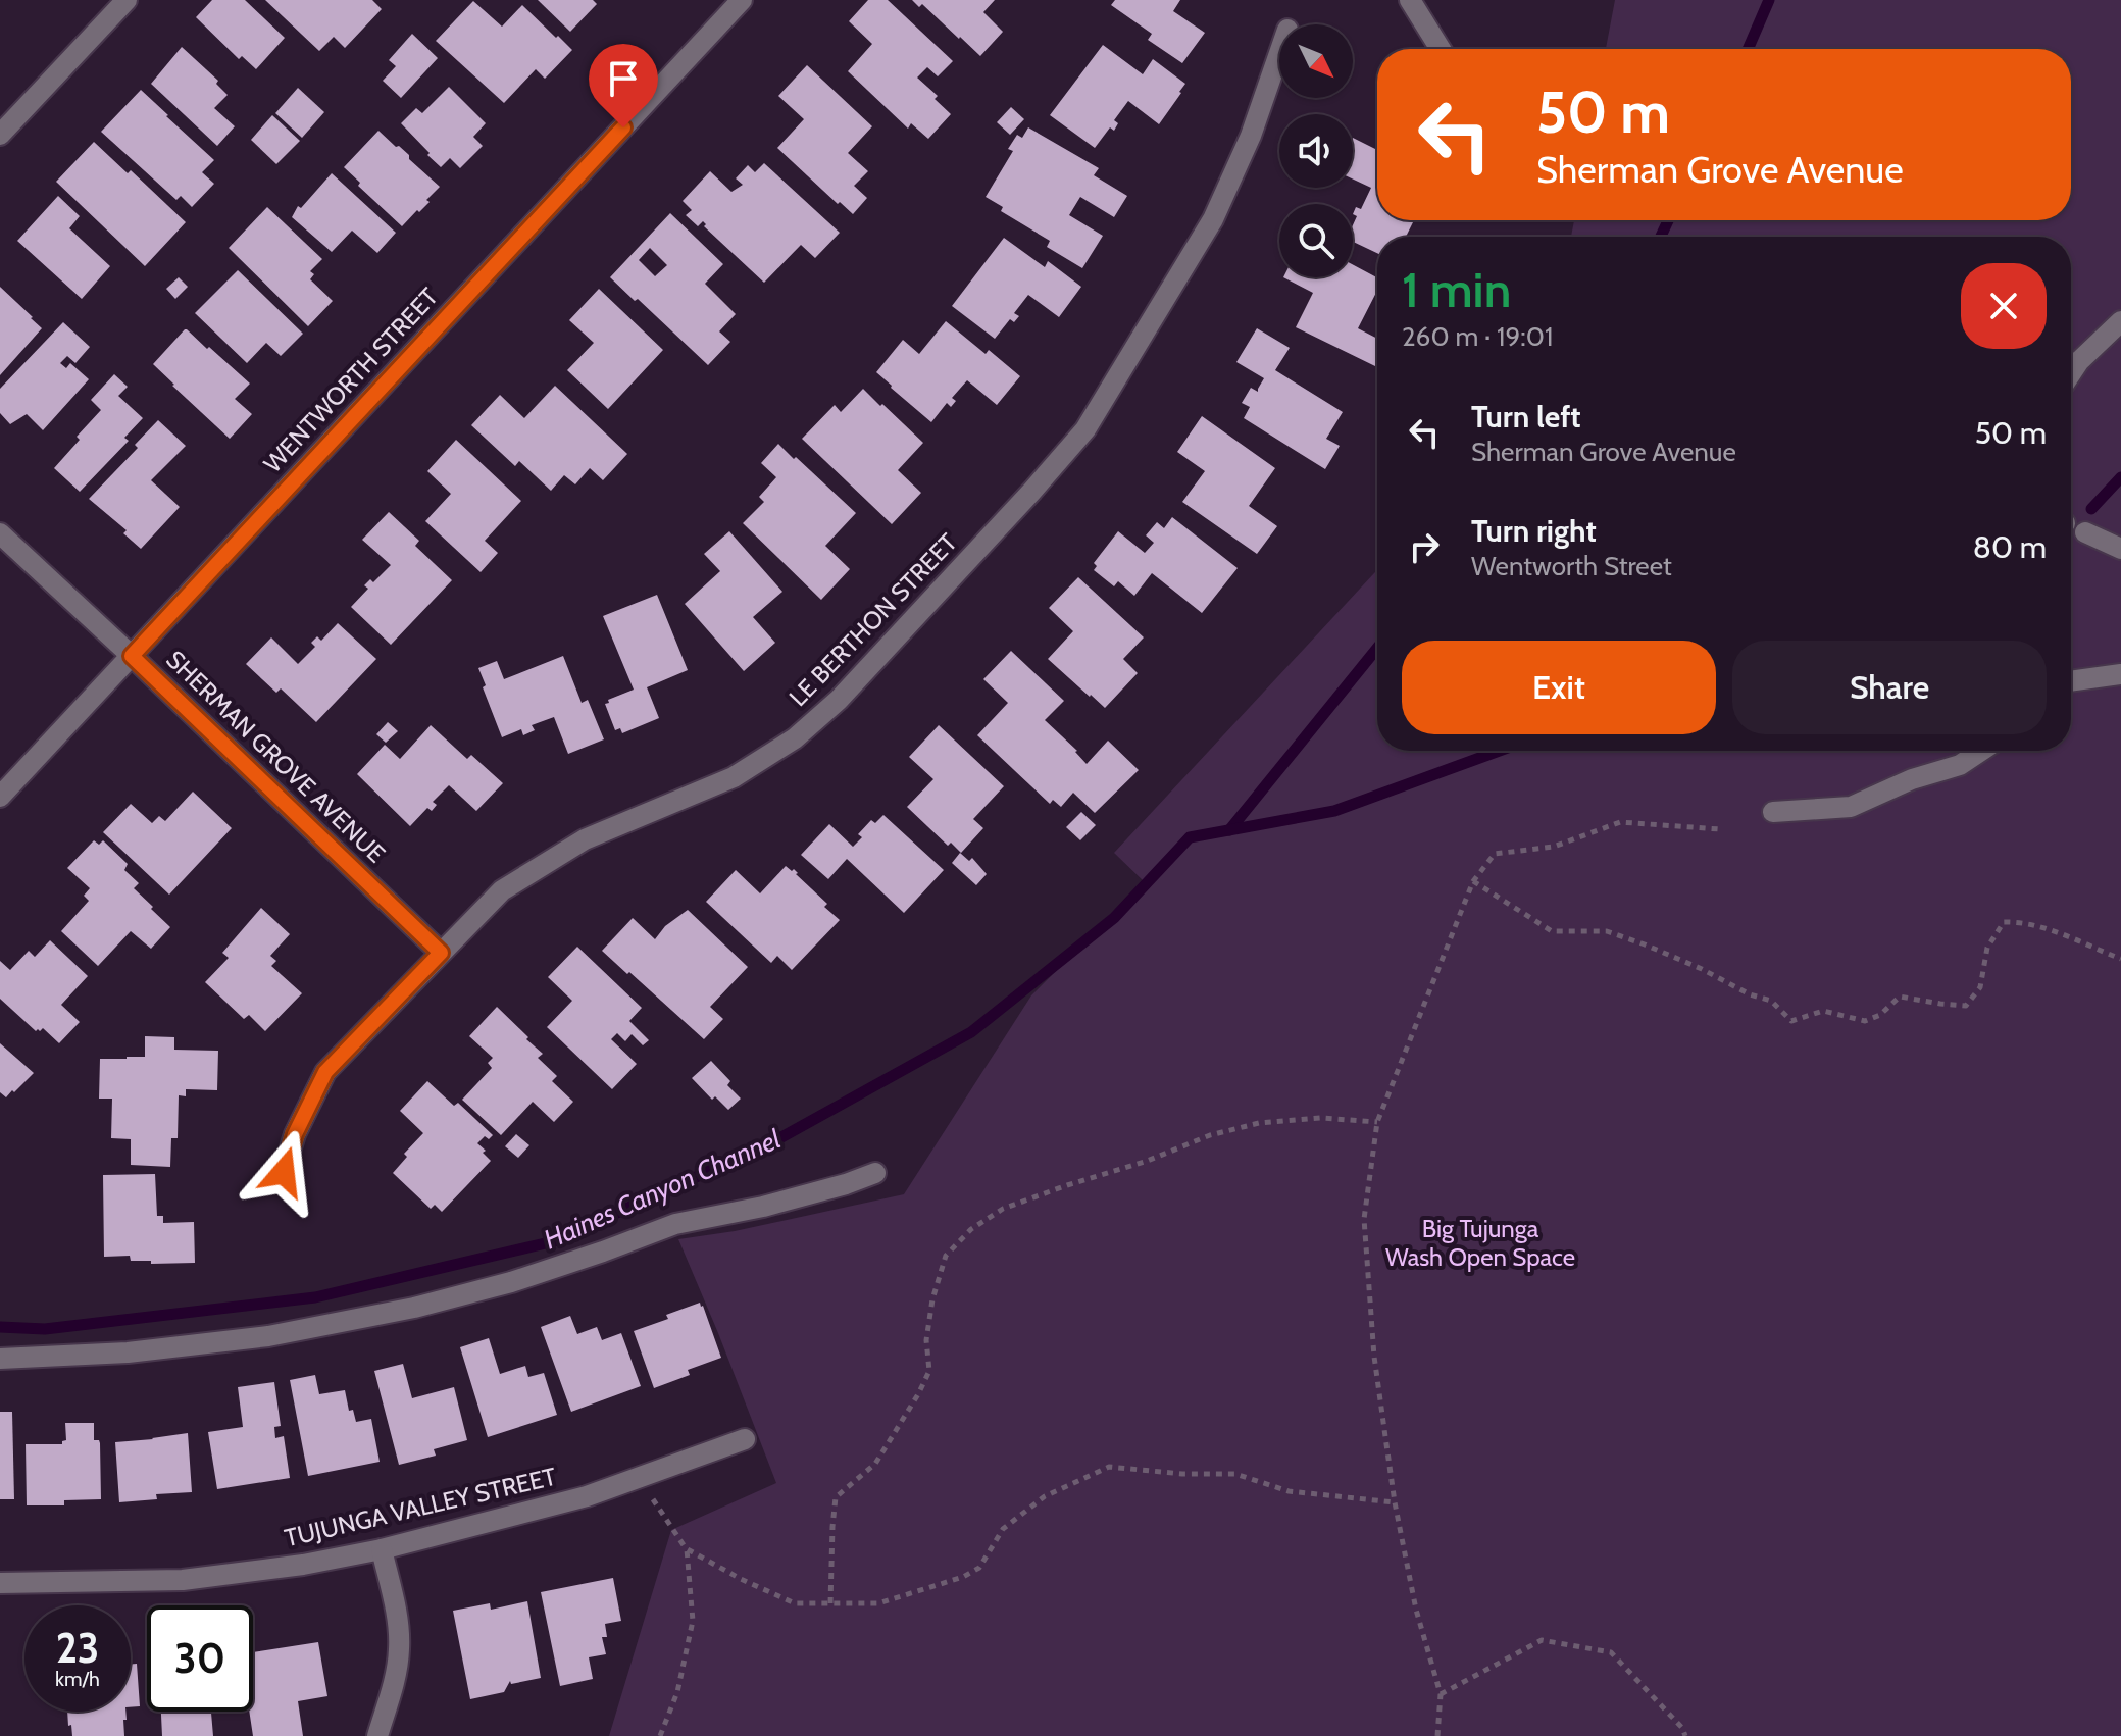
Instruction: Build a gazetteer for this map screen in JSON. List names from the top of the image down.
{
  "streets": {
    "street": [
      "WENTWORTH STREET",
      "LE BERTHON STREET",
      "SHERMAN GROVE AVENUE",
      "TUJUNGA VALLEY STREET"
    ]
  },
  "crossings": [
    ["WENTWORTH STREET", "SHERMAN GROVE AVENUE"],
    ["LE BERTHON STREET", "SHERMAN GROVE AVENUE"]
  ],
  "water": ["Haines Canyon Channel"],
  "parks": ["Big Tujunga Wash Open Space"],
  "north": "bottom right",
  "page": {
    "turn": ["50 m", "Sherman Grove Avenue"],
    "heading": ["1 min", "260 m · 19:01"],
    "list": [
      {
        "name": "Turn left",
        "note": "Sherman Grove Avenue",
        "value": "50 m"
      },
      {
        "name": "Turn right",
        "note": "Wentworth Street",
        "value": "80 m"
      }
    ],
    "buttons": ["Exit", "Share"],
    "speed": "23 km/h",
    "limit": "30"
  }
}
